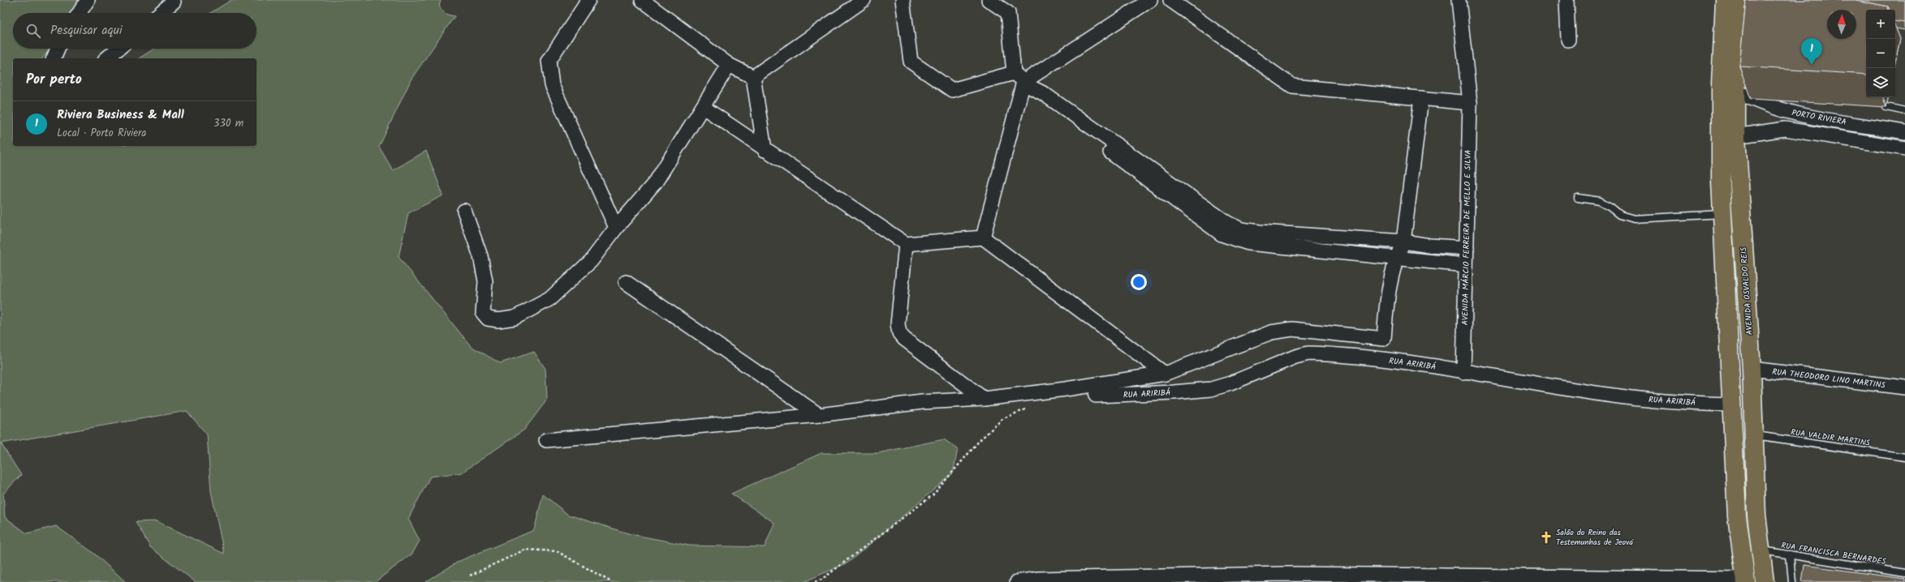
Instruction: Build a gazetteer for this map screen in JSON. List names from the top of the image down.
{
  "streets": {
    "main road": ["AVENIDA OSVALDO REIS"],
    "street": [
      "PORTO RIVIERA",
      "AVENIDA MÁRCIO FERREIRA DE MELLO E SILVA",
      "RUA ARIRIBÁ",
      "RUA THEODORO LINO MARTINS"
    ],
    "lane": ["RUA VALDIR MARTINS", "RUA FRANCISCA BERNARDES"]
  },
  "crossings": [
    ["PORTO RIVIERA", "AVENIDA OSVALDO REIS"],
    ["AVENIDA MÁRCIO FERREIRA DE MELLO E SILVA", "RUA ARIRIBÁ"],
    ["AVENIDA OSVALDO REIS", "RUA THEODORO LINO MARTINS"],
    ["AVENIDA OSVALDO REIS", "RUA VALDIR MARTINS"],
    ["AVENIDA OSVALDO REIS", "RUA FRANCISCA BERNARDES"]
  ],
  "places": {
    "church": ["Salão do Reino das Testemunhas de Jeová"]
  },
  "north": "top",
  "page": {
    "map_buttons": ["+", "−"],
    "search": "Pesquisar aqui",
    "pins": "1",
    "heading": "Por perto",
    "list": [
      {
        "mark": "1",
        "name": "Riviera Business & Mall",
        "note": "Local · Porto Riviera",
        "value": "330 m"
      }
    ]
  }
}
